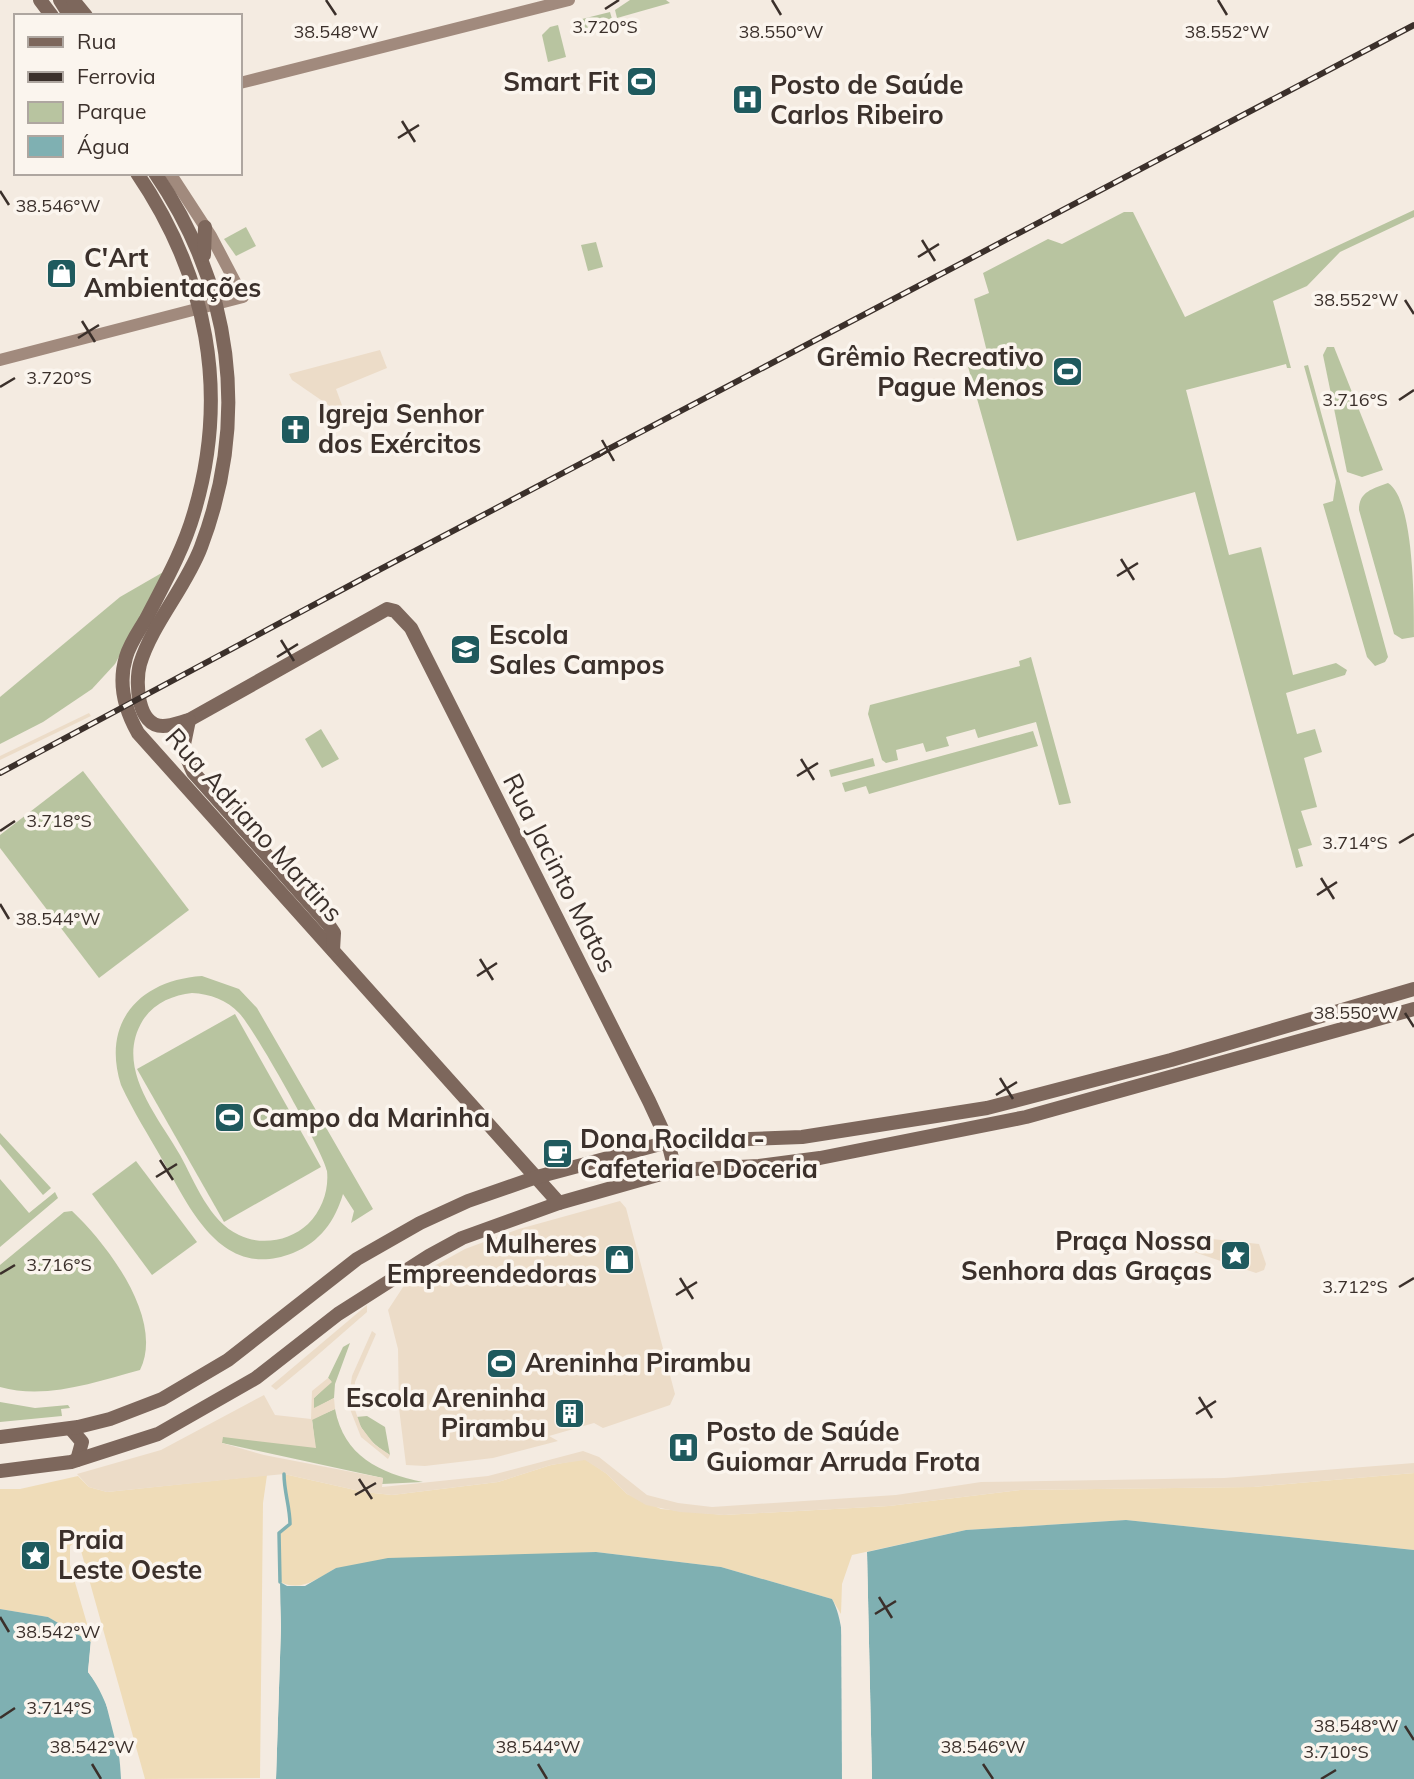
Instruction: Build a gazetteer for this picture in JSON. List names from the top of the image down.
{
  "streets": {
    "main road": ["Rua Adriano Martins", "Rua Jacinto Matos"]
  },
  "crossings": [
    ["Rua Adriano Martins", "Rua Jacinto Matos"]
  ],
  "places": {
    "sports": [
      "Smart Fit",
      "Grêmio Recreativo Pague Menos",
      "Campo da Marinha",
      "Areninha Pirambu"
    ],
    "hospital": ["Posto de Saúde Carlos Ribeiro", "Posto de Saúde Guiomar Arruda Frota"],
    "shop": ["C'Art Ambientações", "Mulheres Empreendedoras"],
    "church": ["Igreja Senhor dos Exércitos"],
    "school or university": ["Escola Sales Campos"],
    "cafe": ["Dona Rocilda - Cafeteria e Doceria"],
    "place": ["Praça Nossa Senhora das Graças", "Praia Leste Oeste"],
    "building": ["Escola Areninha Pirambu"]
  },
  "legend": [
    "Rua",
    "Ferrovia",
    "Parque",
    "Água"
  ],
  "coordinates": [
    "3.720°S",
    "38.548°W",
    "38.550°W",
    "38.552°W",
    "38.546°W",
    "3.716°S",
    "3.718°S",
    "3.714°S",
    "38.544°W",
    "3.712°S",
    "38.542°W",
    "3.710°S"
  ]
}
